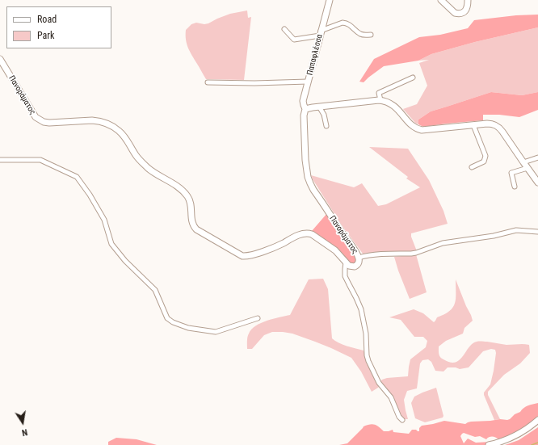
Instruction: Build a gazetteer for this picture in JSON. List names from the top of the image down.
{
  "streets": {
    "main road": ["Παπαφλέσσα", "Πανοράματος"]
  },
  "crossings": [
    ["Παπαφλέσσα", "Πανοράματος"]
  ],
  "legend": ["Road", "Park"],
  "north": "bottom"
}
